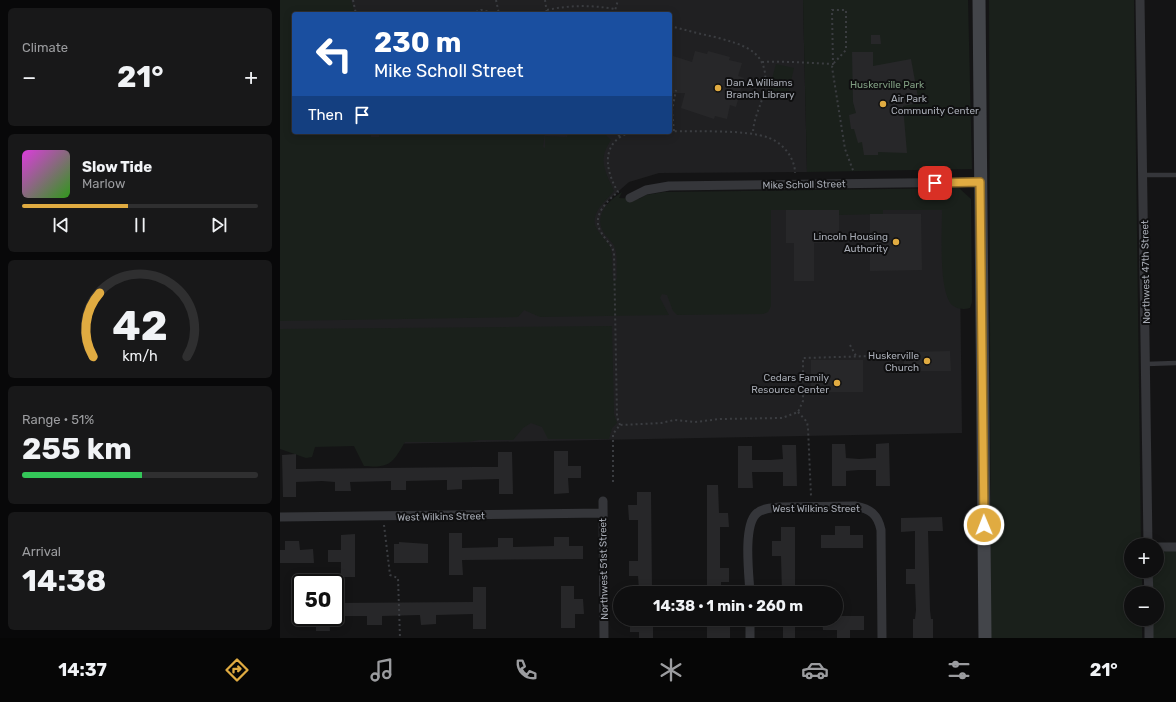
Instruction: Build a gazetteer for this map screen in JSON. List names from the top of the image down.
{
  "streets": {
    "street": [
      "Mike Scholl Street",
      "Northwest 47th Street",
      "West Wilkins Street",
      "Northwest 51st Street"
    ]
  },
  "crossings": [
    ["West Wilkins Street", "Northwest 51st Street"]
  ],
  "parks": ["Huskerville Park"],
  "places": [
    "Dan A Williams Branch Library",
    "Air Park Community Center",
    "Lincoln Housing Authority",
    "Huskerville Church",
    "Cedars Family Resource Center"
  ],
  "page": {
    "tile": [
      "Climate",
      ["Range · 51%", "255 km"],
      ["Arrival", "14:38"]
    ],
    "turn": ["230 m", "Mike Scholl Street"],
    "heat": ["−", "21°", "+"],
    "then": "Then",
    "song": ["Slow Tide", "Marlow"],
    "map_buttons": ["+", "−"],
    "limit": "50",
    "trip": "14:38 · 1 min · 260 m",
    "tabs": ["14:37", "21°"],
    "gauge": ["42", "km/h"]
  }
}
